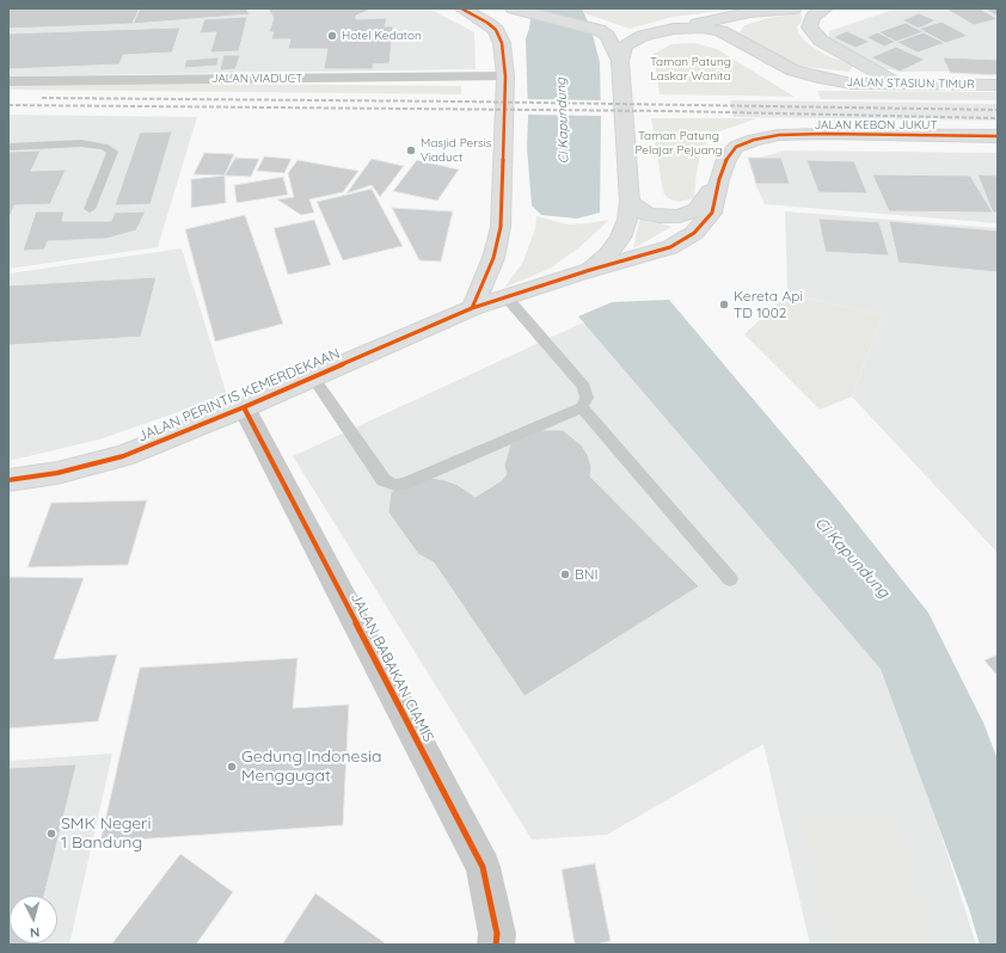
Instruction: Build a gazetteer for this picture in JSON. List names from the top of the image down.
{
  "streets": {
    "main road": ["JALAN STASIUN TIMUR", "JALAN KEBON JUKUT", "JALAN PERINTIS KEMERDEKAAN"],
    "street": ["JALAN VIADUCT", "JALAN BABAKAN CIAMIS"]
  },
  "crossings": [
    ["JALAN STASIUN TIMUR", "JALAN PERINTIS KEMERDEKAAN"],
    ["JALAN KEBON JUKUT", "JALAN PERINTIS KEMERDEKAAN"],
    ["JALAN PERINTIS KEMERDEKAAN", "JALAN BABAKAN CIAMIS"]
  ],
  "water": ["Ci Kapundung"],
  "parks": ["Taman Patung Laskar Wanita", "Taman Patung Pelajar Pejuang"],
  "places": [
    "Hotel Kedaton",
    "Masjid Persis Viaduct",
    "Kereta Api TD 1002",
    "BNI",
    "Gedung Indonesia Menggugat",
    "SMK Negeri 1 Bandung"
  ],
  "north": "bottom"
}
